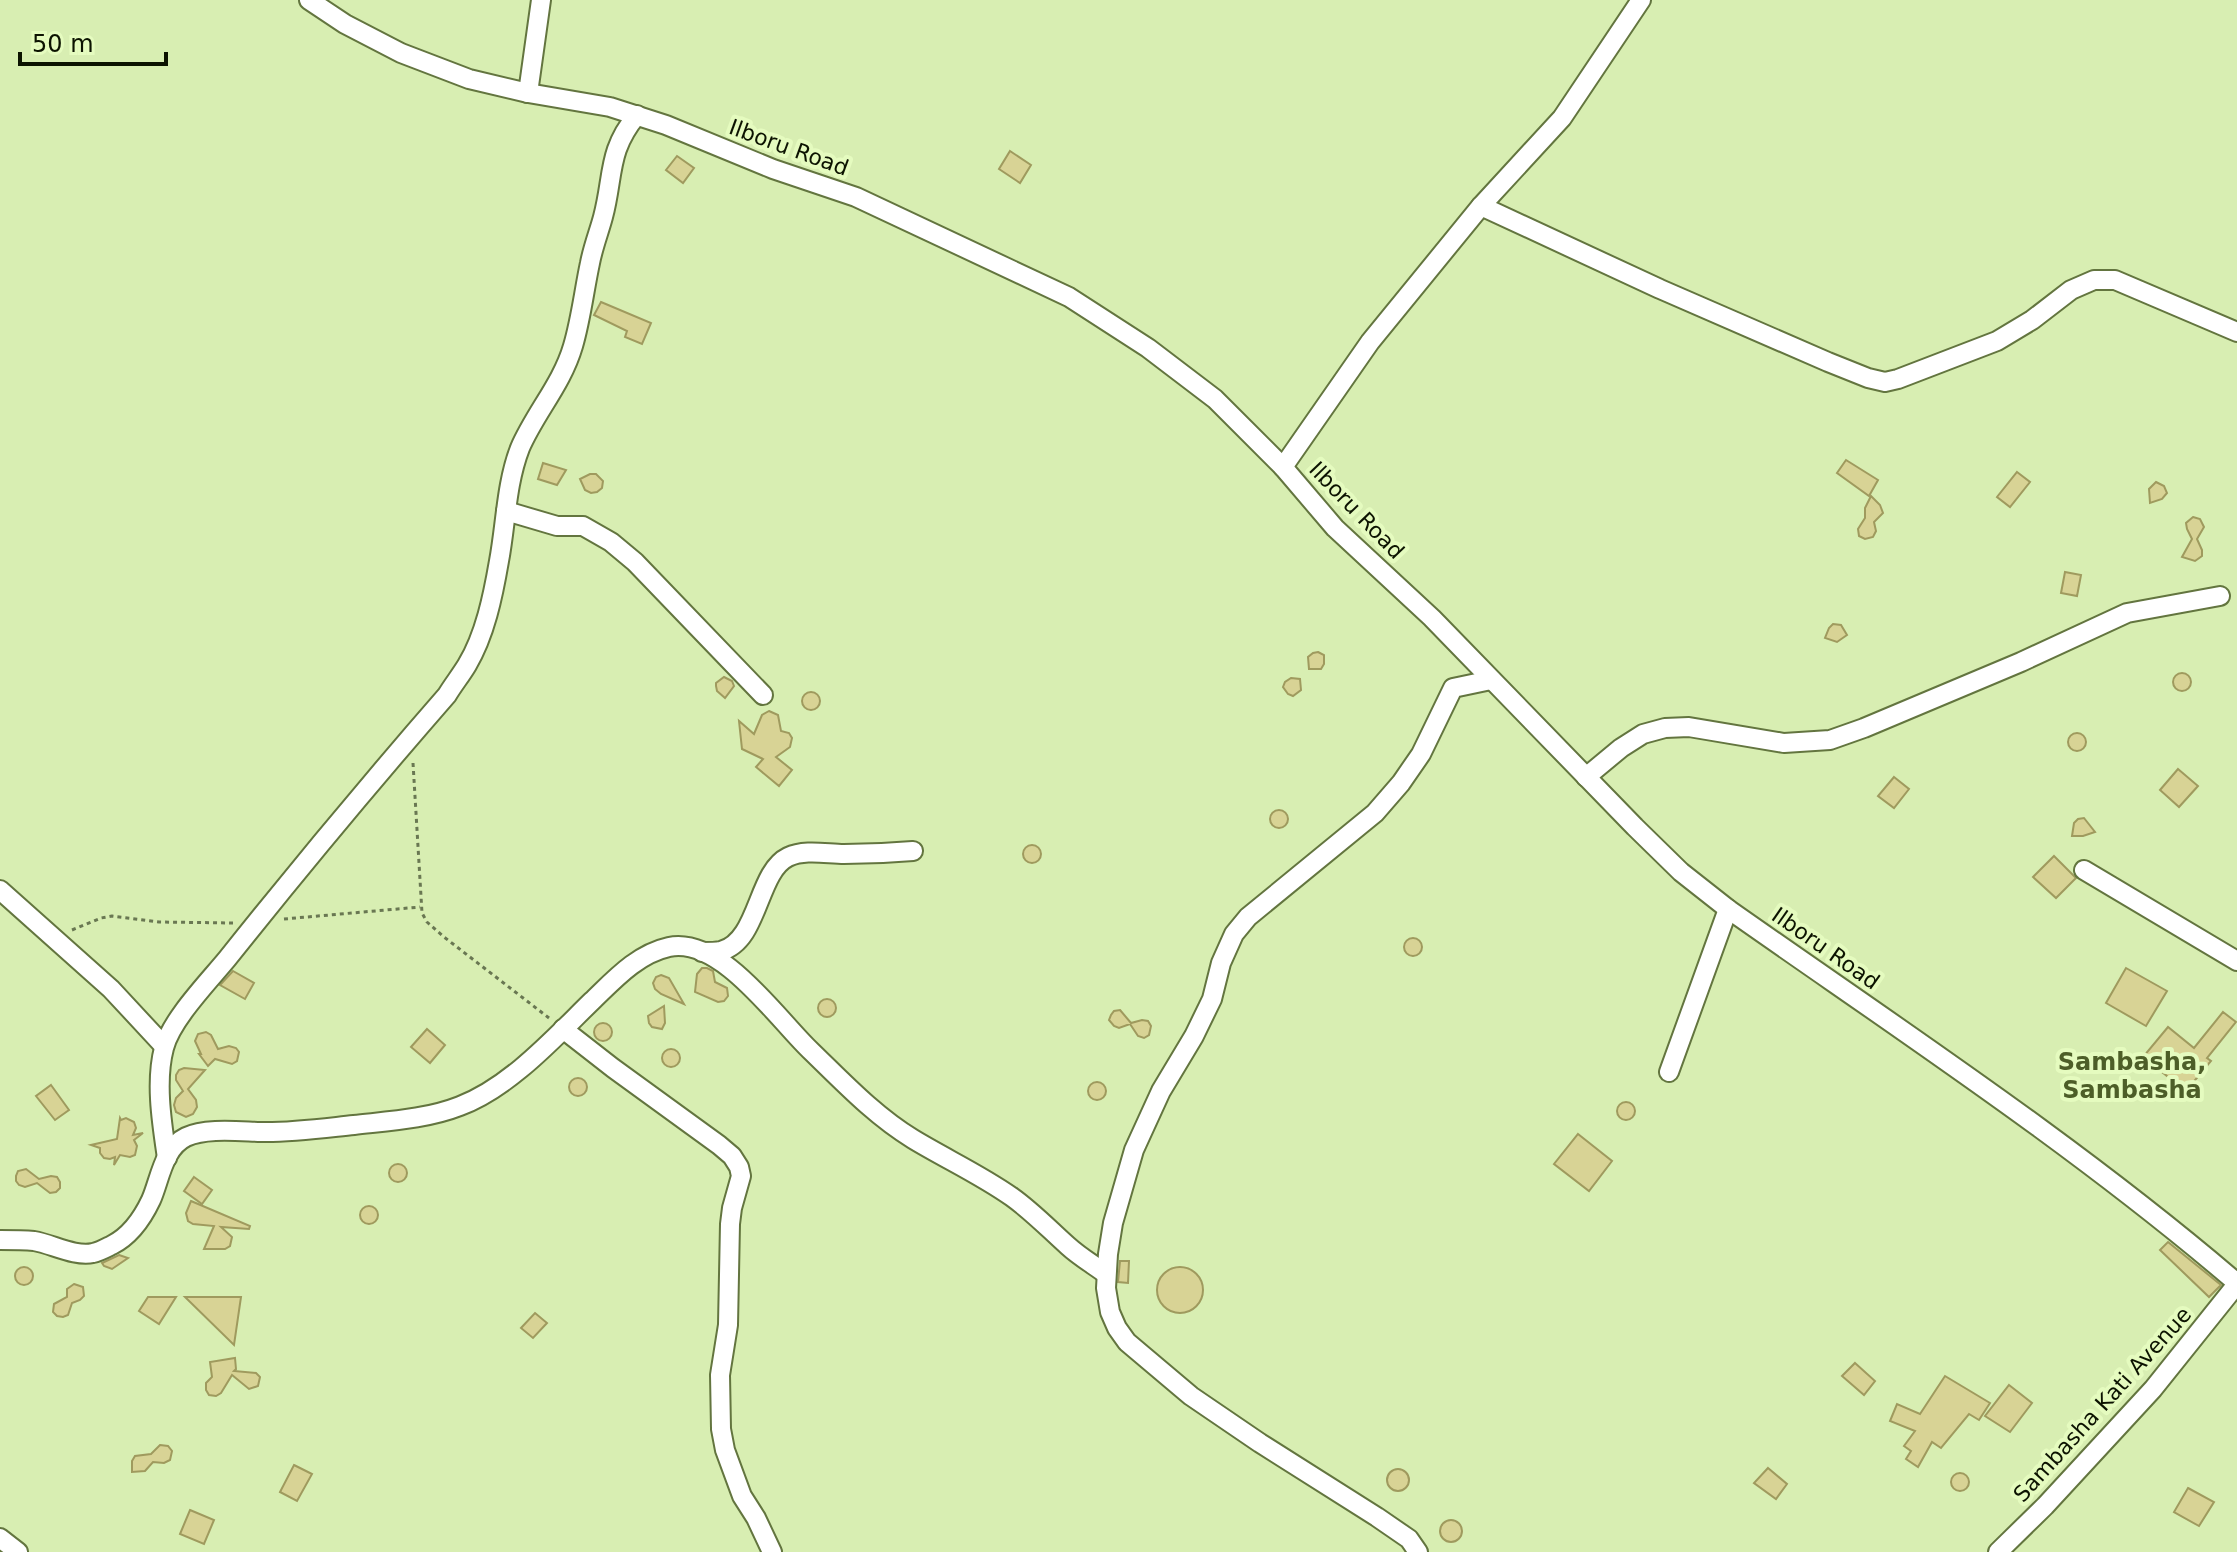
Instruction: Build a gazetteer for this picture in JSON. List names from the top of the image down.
{
  "streets": {
    "street": ["Ilboru Road", "Sambasha Kati Avenue"]
  },
  "crossings": [
    ["Ilboru Road", "Sambasha Kati Avenue"]
  ],
  "districts": ["Sambasha, Sambasha"],
  "scale_bar": "50 m"
}
